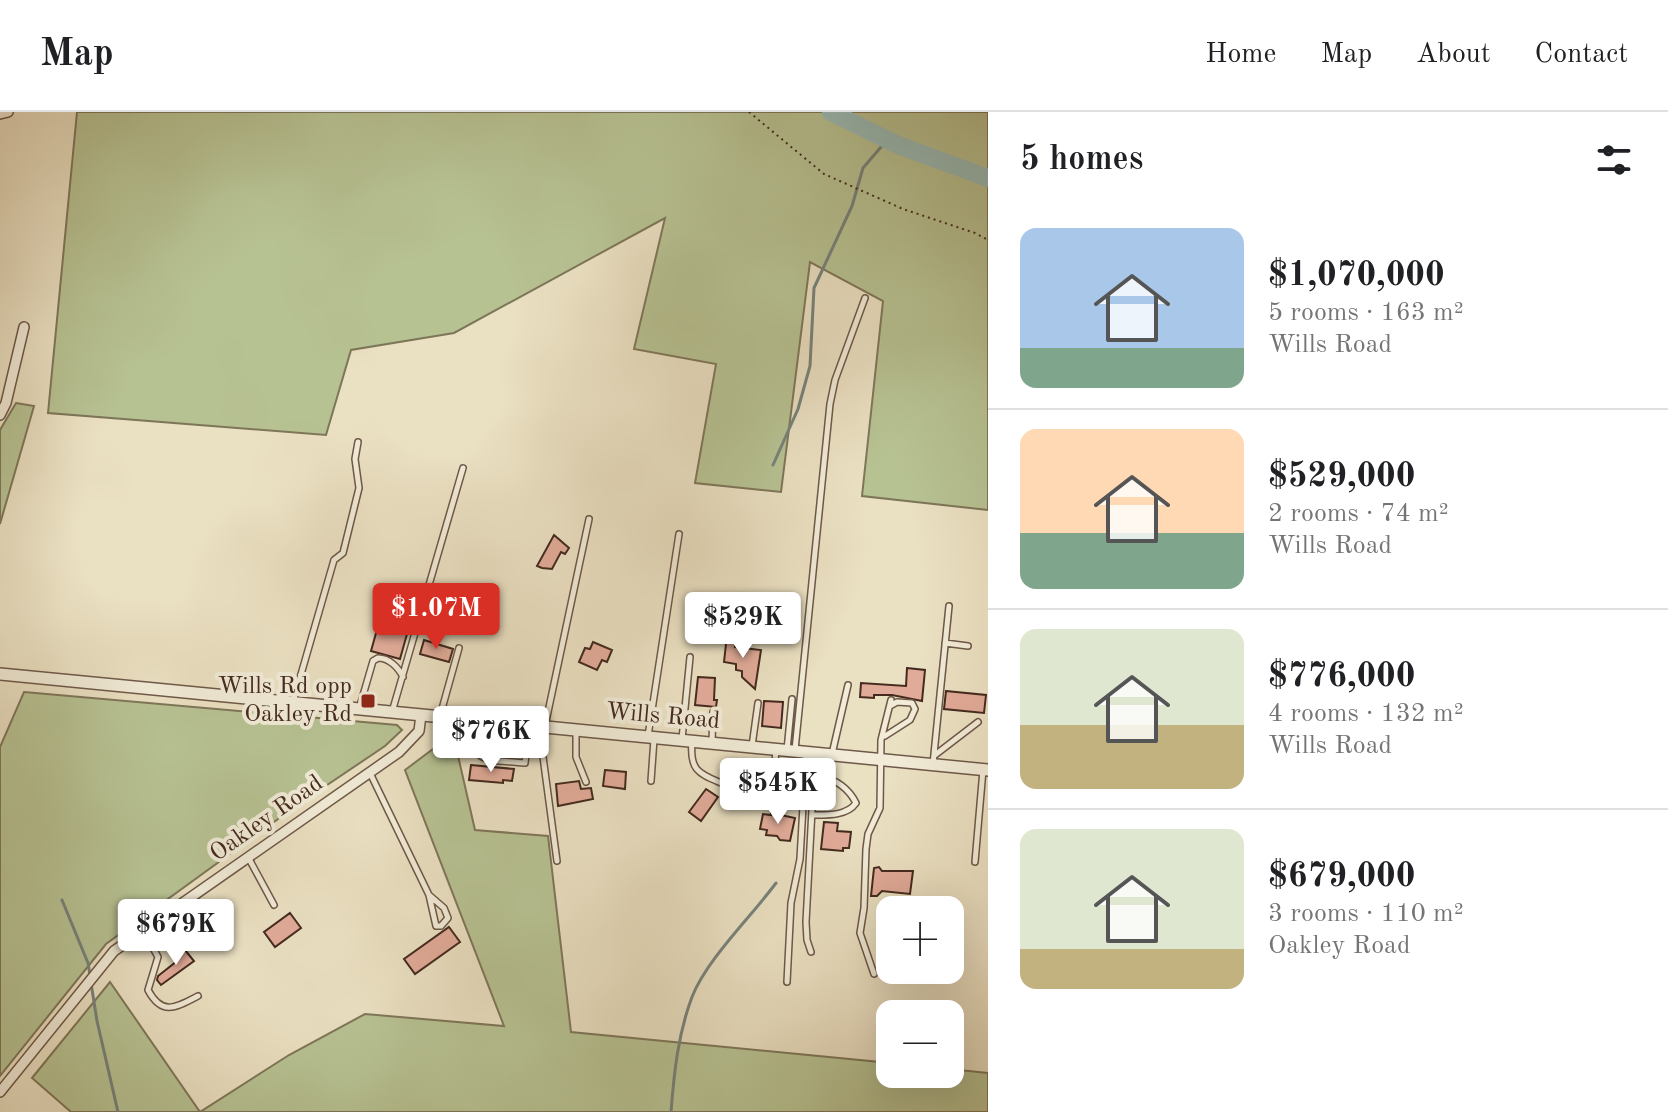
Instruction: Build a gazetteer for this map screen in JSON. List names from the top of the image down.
{
  "streets": {
    "street": ["Wills Road", "Oakley Road"]
  },
  "crossings": [
    ["Wills Road", "Oakley Road"]
  ],
  "places": {
    "transit": ["Wills Rd opp Oakley Rd"]
  },
  "page": {
    "header": "Map",
    "nav": [
      "Home",
      "Map",
      "About",
      "Contact"
    ],
    "heading": "5 homes",
    "list": [
      {
        "name": "$1,070,000",
        "note": "5 rooms · 163 m² · Wills Road"
      },
      {
        "name": "$529,000",
        "note": "2 rooms · 74 m² · Wills Road"
      },
      {
        "name": "$776,000",
        "note": "4 rooms · 132 m² · Wills Road"
      },
      {
        "name": "$679,000",
        "note": "3 rooms · 110 m² · Oakley Road"
      }
    ],
    "price": [
      "$1.07M",
      "$529K",
      "$776K",
      "$545K",
      "$679K"
    ],
    "map_buttons": ["+", "−"]
  }
}
